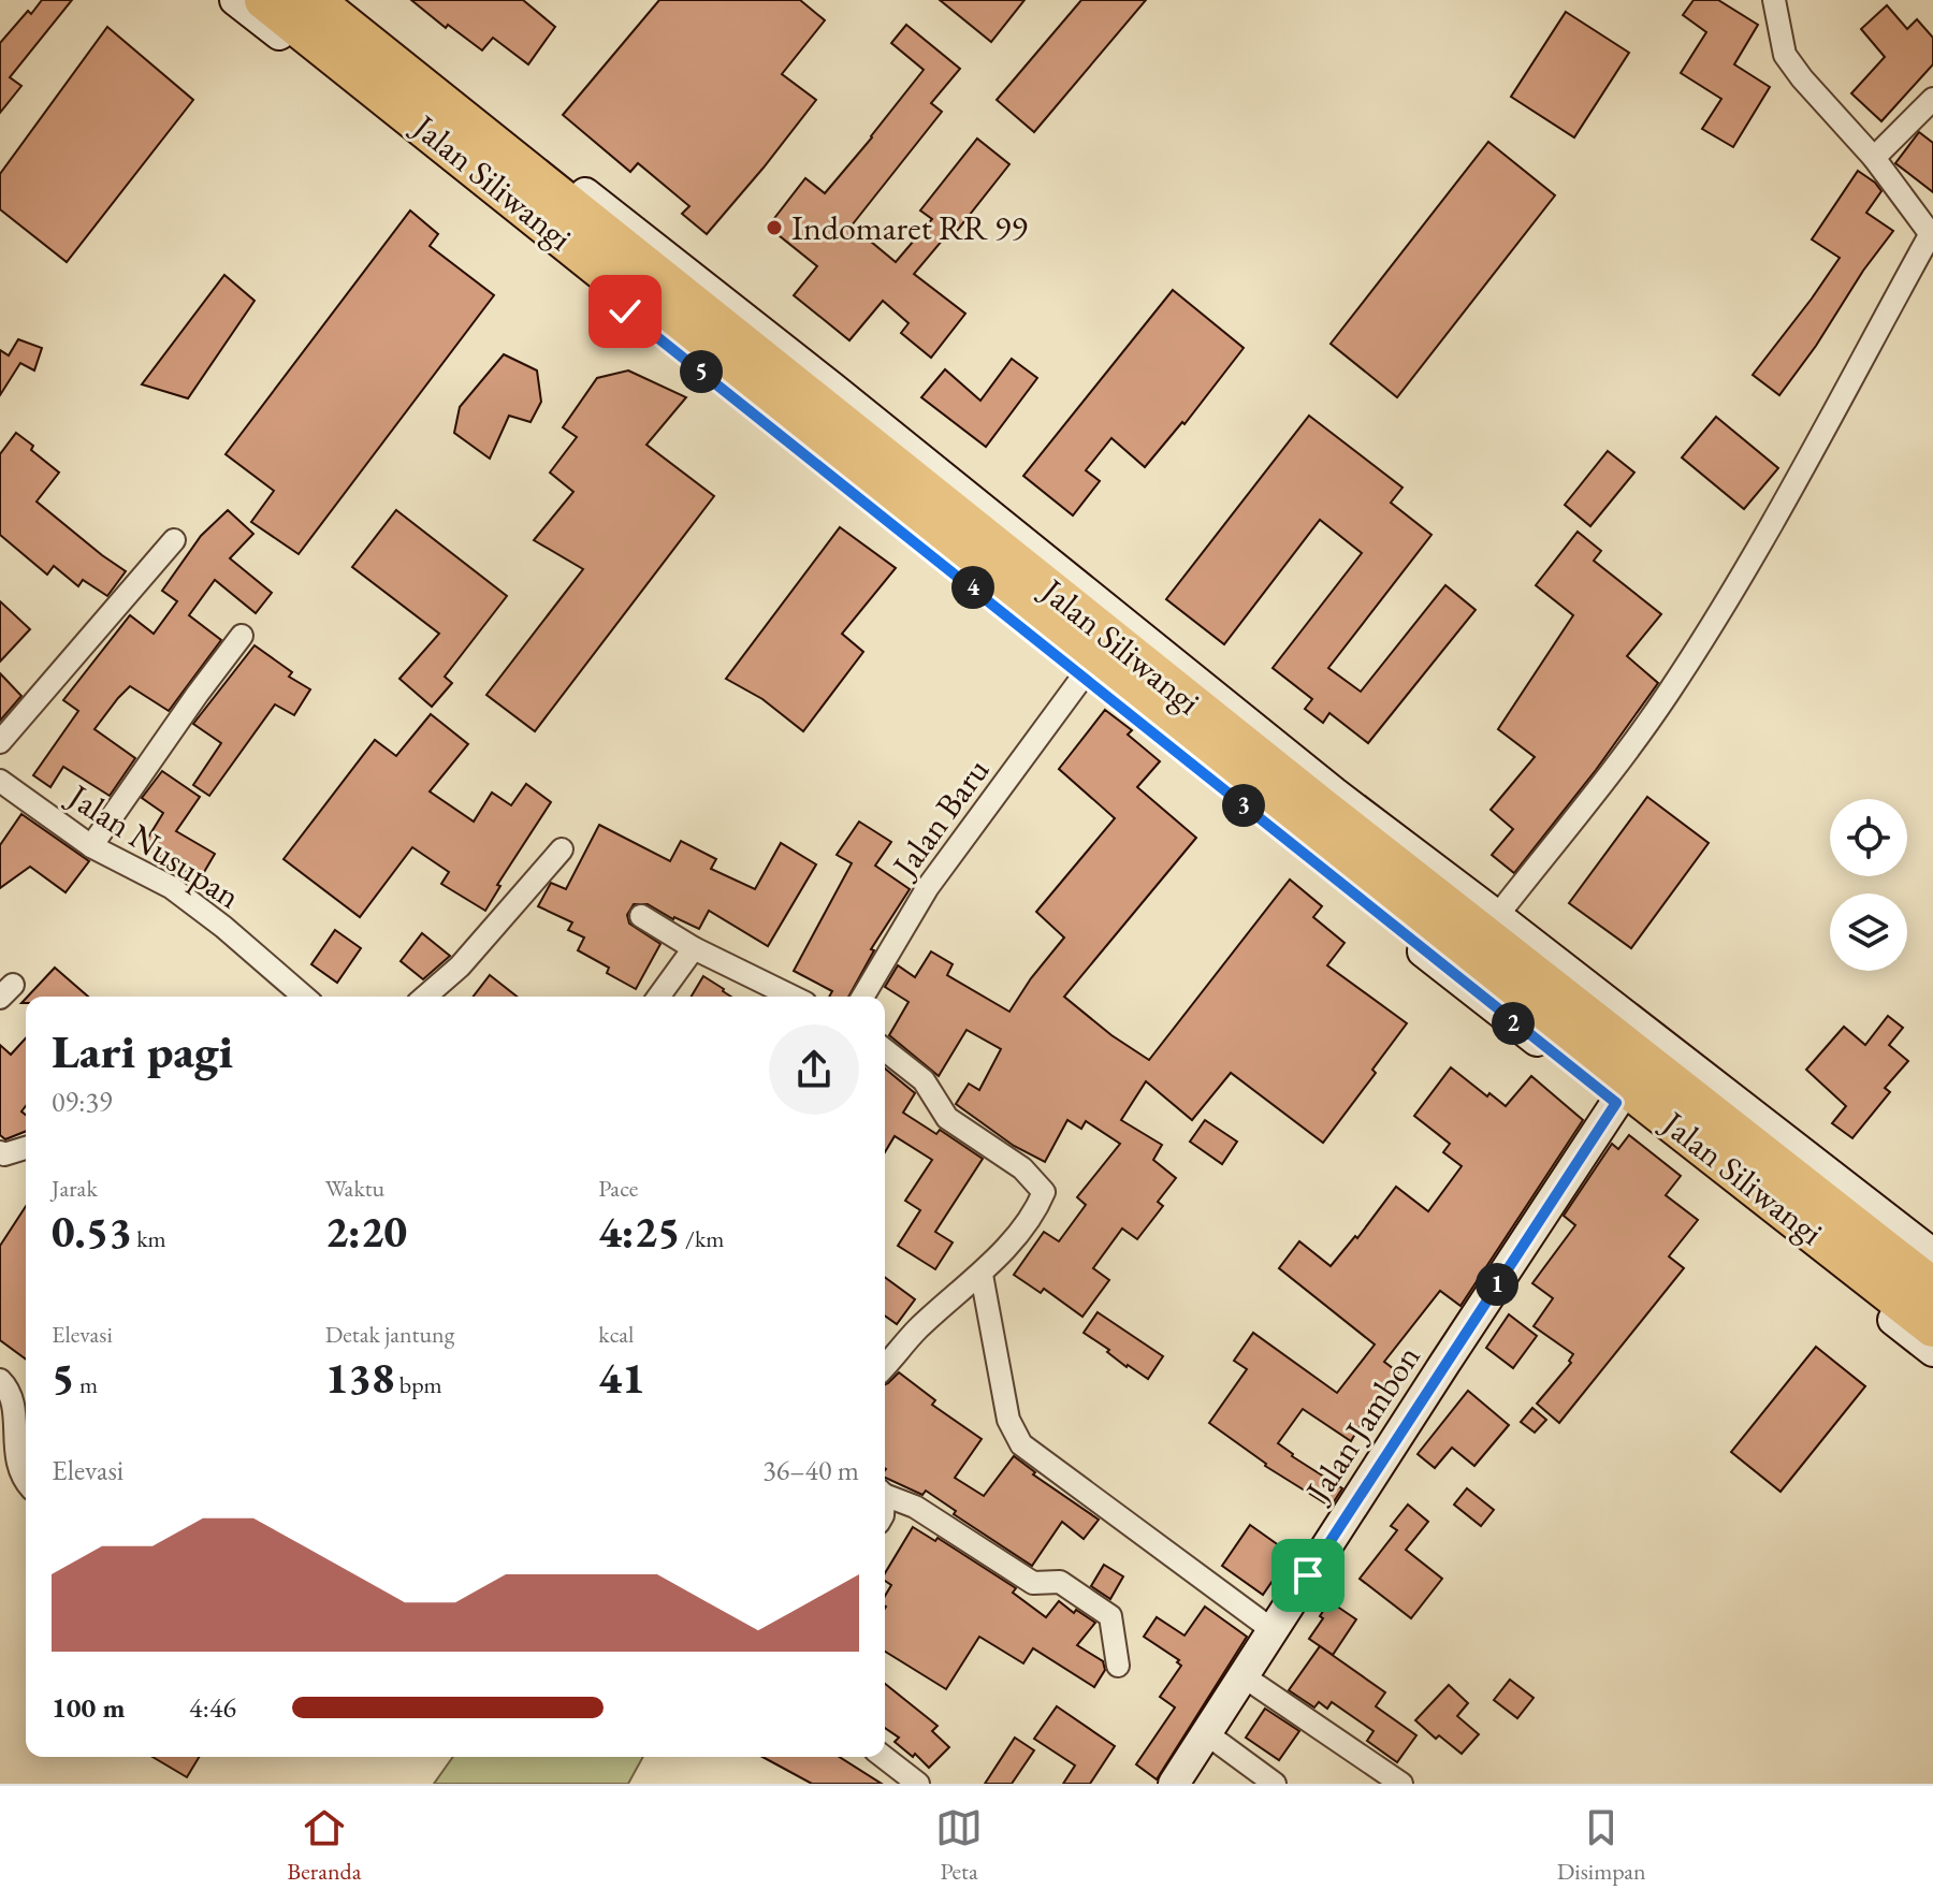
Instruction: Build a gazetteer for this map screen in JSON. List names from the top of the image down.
{
  "streets": {
    "highway": ["Jalan Siliwangi"],
    "street": ["Jalan Baru", "Jalan Nusupan", "Jalan Jambon"]
  },
  "places": ["Indomaret RR 99"],
  "page": {
    "pins": [
      "5",
      "4",
      "3",
      "2",
      "1"
    ],
    "heading": ["Lari pagi", "09:39"],
    "stats": [
      ["Jarak", "0.53 km"],
      ["Waktu", "2:20"],
      ["Pace", "4:25 /km"],
      ["Elevasi", "5 m"],
      ["Detak jantung", "138 bpm"],
      ["kcal", "41"]
    ],
    "chart": ["Elevasi", "36–40 m"],
    "list": [
      {
        "name": "100 m",
        "note": "4:46"
      }
    ],
    "tabs": ["Beranda", "Peta", "Disimpan"]
  }
}
